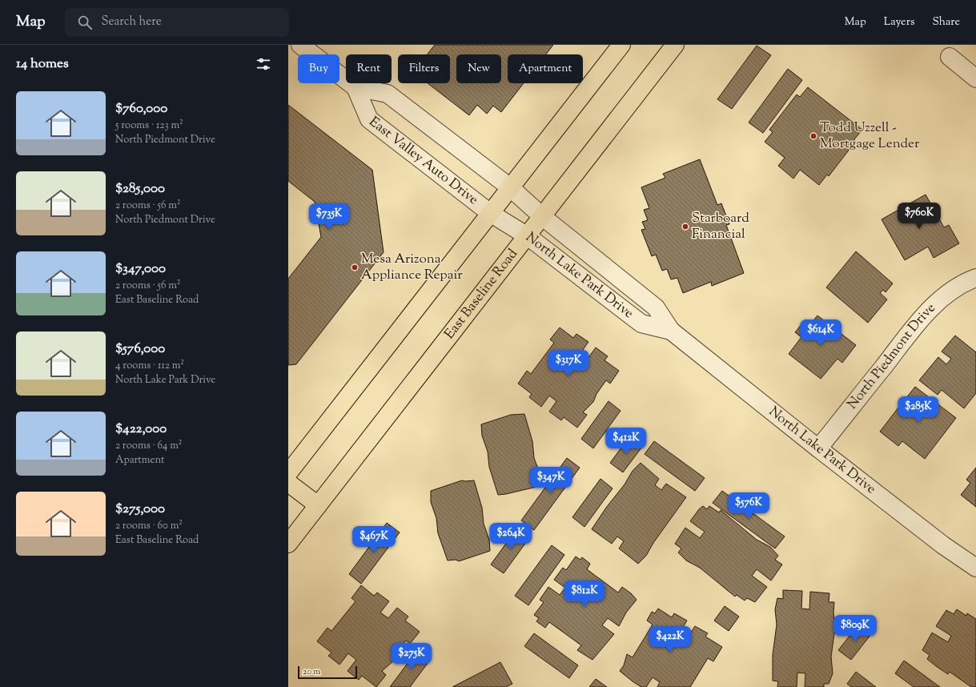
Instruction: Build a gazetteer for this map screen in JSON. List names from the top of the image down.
{
  "streets": {
    "main road": ["East Baseline Road"],
    "street": ["East Valley Auto Drive", "North Lake Park Drive", "North Piedmont Drive"]
  },
  "crossings": [
    ["East Valley Auto Drive", "North Lake Park Drive"],
    ["North Lake Park Drive", "East Baseline Road"],
    ["North Lake Park Drive", "North Piedmont Drive"]
  ],
  "places": ["Todd Uzzell - Mortgage Lender", "Starboard Financial", "Mesa Arizona Appliance Repair"],
  "scale_bar": "20 m",
  "page": {
    "header": "Map",
    "search": "Search here",
    "nav": ["Map", "Layers", "Share"],
    "heading": "14 homes",
    "chip": [
      "Buy",
      "Rent",
      "Filters",
      "New",
      "Apartment"
    ],
    "list": [
      {
        "name": "$760,000",
        "note": "5 rooms · 123 m² · North Piedmont Drive"
      },
      {
        "name": "$285,000",
        "note": "2 rooms · 56 m² · North Piedmont Drive"
      },
      {
        "name": "$347,000",
        "note": "2 rooms · 56 m² · East Baseline Road"
      },
      {
        "name": "$576,000",
        "note": "4 rooms · 112 m² · North Lake Park Drive"
      },
      {
        "name": "$422,000",
        "note": "2 rooms · 64 m² · Apartment"
      },
      {
        "name": "$275,000",
        "note": "2 rooms · 60 m² · East Baseline Road"
      }
    ],
    "price": [
      "$760K",
      "$735K",
      "$614K",
      "$317K",
      "$285K",
      "$412K",
      "$347K",
      "$576K",
      "$264K",
      "$467K",
      "$812K",
      "$809K",
      "$422K",
      "$275K"
    ],
    "scale": "20 m"
  }
}
